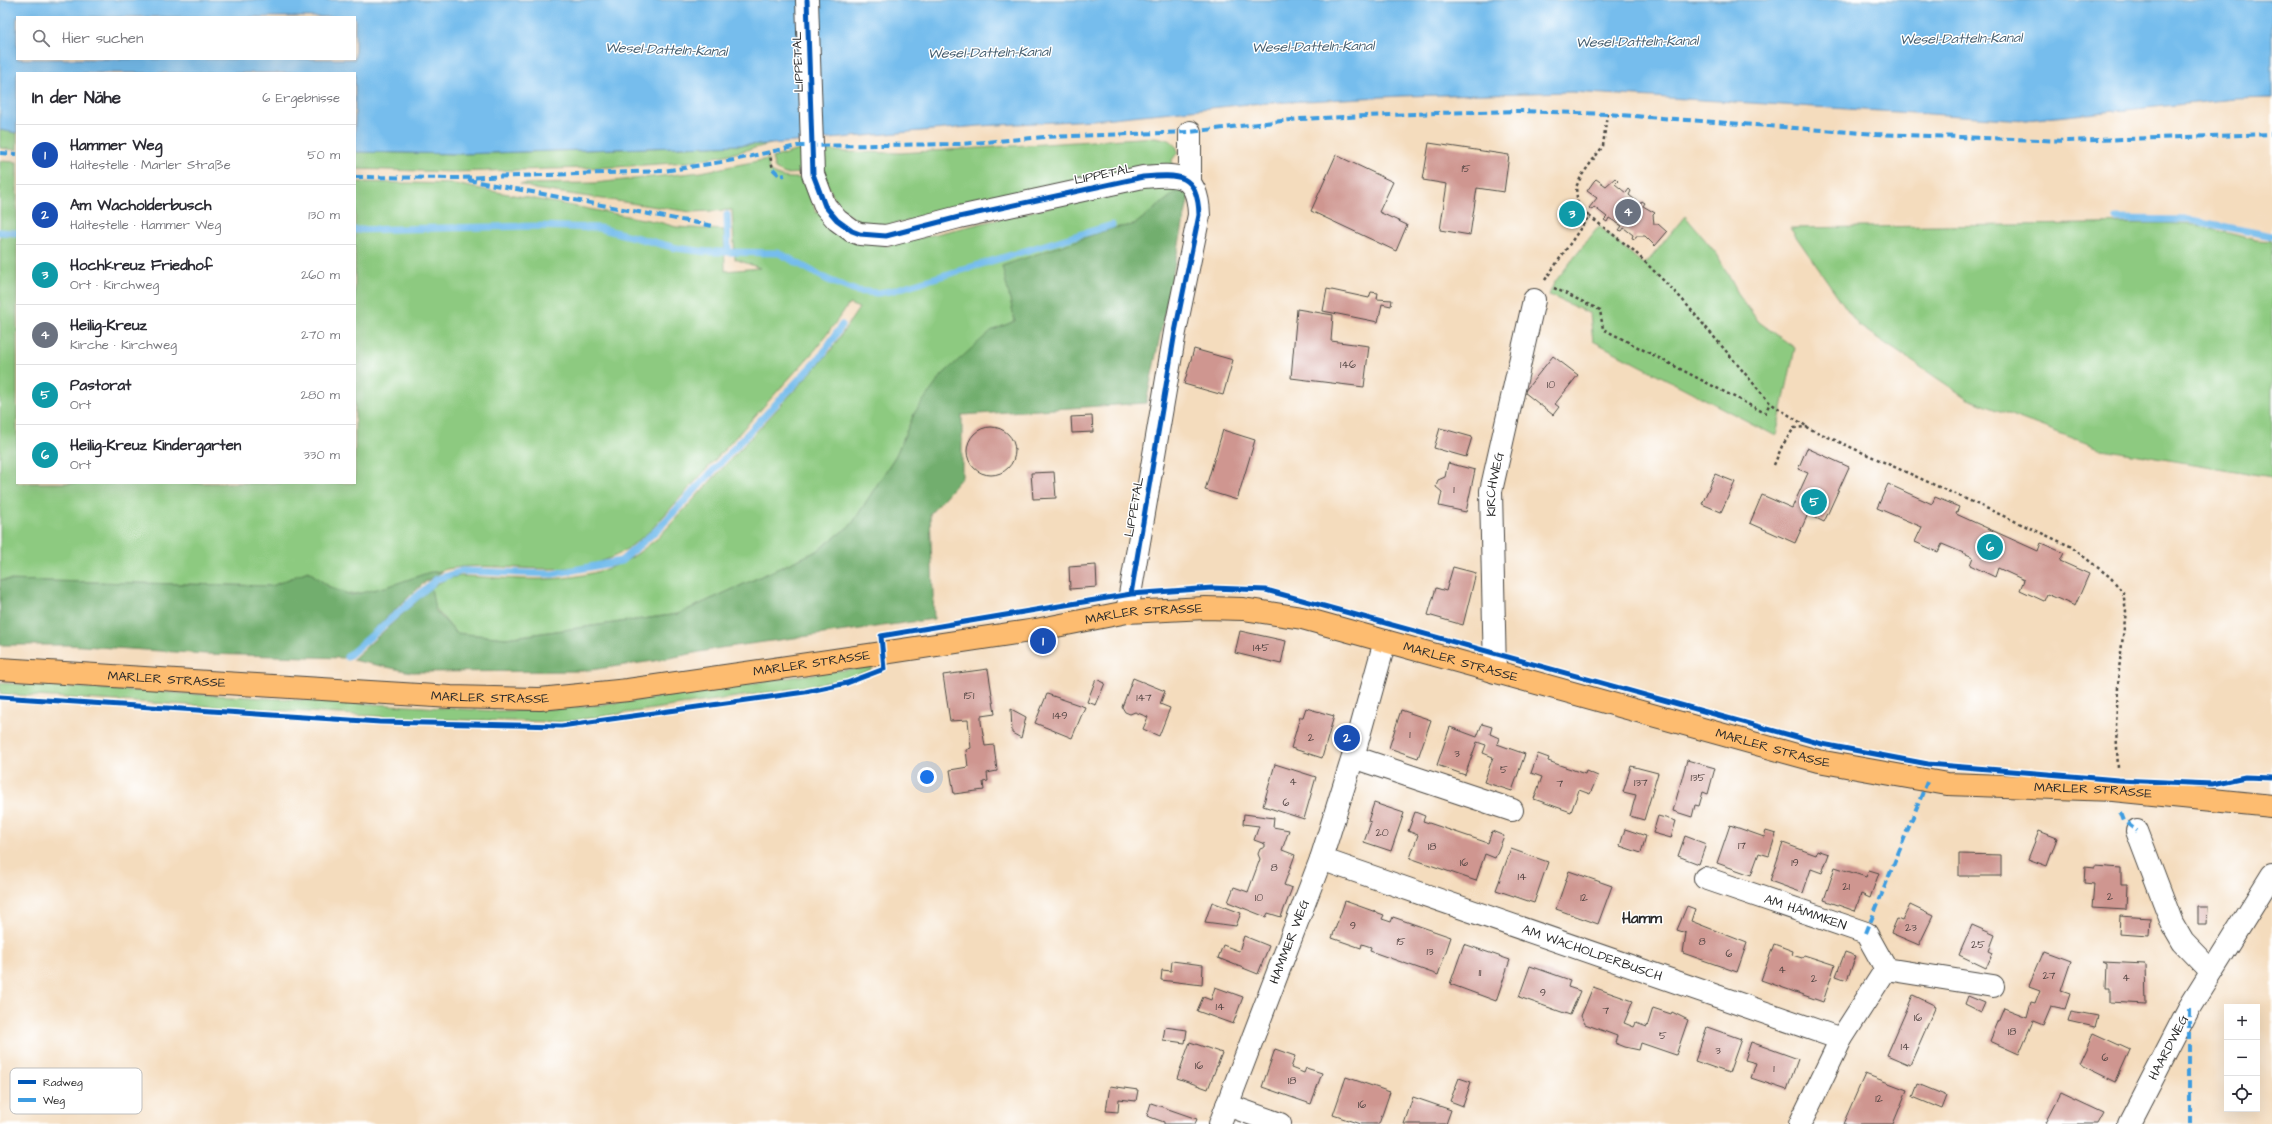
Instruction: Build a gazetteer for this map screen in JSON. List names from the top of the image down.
{
  "streets": {
    "main road": ["MARLER STRASSE"],
    "street": [
      "LIPPETAL",
      "KIRCHWEG",
      "AM HÄMMKEN",
      "HAMMER WEG",
      "AM WACHOLDERBUSCH",
      "HAARDWEG"
    ]
  },
  "crossings": [
    ["LIPPETAL", "MARLER STRASSE"],
    ["KIRCHWEG", "MARLER STRASSE"],
    ["MARLER STRASSE", "HAMMER WEG"],
    ["HAMMER WEG", "AM WACHOLDERBUSCH"]
  ],
  "districts": ["Hamm"],
  "water": ["Wesel-Datteln-Kanal"],
  "house_numbers": [
    "15",
    "146",
    "10",
    "1",
    "145",
    "151",
    "147",
    "149",
    "1",
    "2",
    "3",
    "5",
    "135",
    "4",
    "137",
    "7",
    "6",
    "20",
    "17",
    "18",
    "16",
    "19",
    "8",
    "14",
    "21",
    "2",
    "10",
    "12",
    "9",
    "23",
    "15",
    "8",
    "25",
    "13",
    "6",
    "4",
    "11",
    "27",
    "4",
    "2",
    "9",
    "14",
    "7",
    "16",
    "18",
    "5",
    "14",
    "3",
    "6",
    "16",
    "1",
    "18",
    "12",
    "16"
  ],
  "legend": ["Radweg", "Weg"],
  "page": {
    "search": "Hier suchen",
    "heading": ["In der Nähe", "6 Ergebnisse"],
    "list": [
      {
        "mark": "1",
        "name": "Hammer Weg",
        "note": "Haltestelle · Marler Straße",
        "value": "50 m"
      },
      {
        "mark": "2",
        "name": "Am Wacholderbusch",
        "note": "Haltestelle · Hammer Weg",
        "value": "130 m"
      },
      {
        "mark": "3",
        "name": "Hochkreuz Friedhof",
        "note": "Ort · Kirchweg",
        "value": "260 m"
      },
      {
        "mark": "4",
        "name": "Heilig-Kreuz",
        "note": "Kirche · Kirchweg",
        "value": "270 m"
      },
      {
        "mark": "5",
        "name": "Pastorat",
        "note": "Ort",
        "value": "280 m"
      },
      {
        "mark": "6",
        "name": "Heilig-Kreuz Kindergarten",
        "note": "Ort",
        "value": "330 m"
      }
    ],
    "pins": [
      "4",
      "3",
      "5",
      "6",
      "1",
      "2"
    ],
    "map_buttons": ["+", "−"]
  }
}
